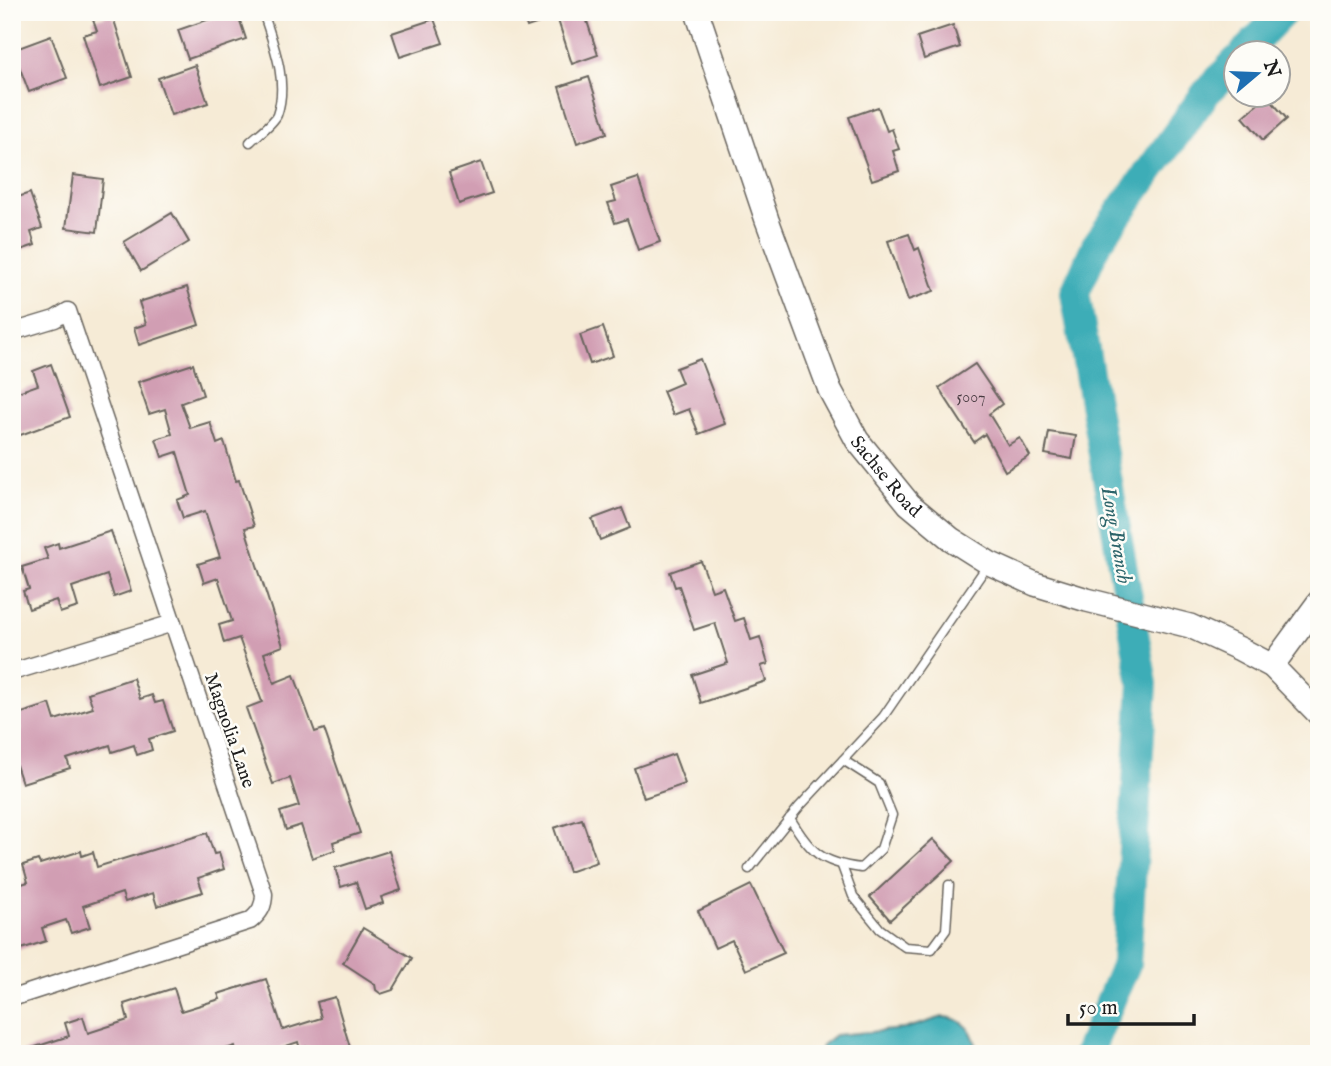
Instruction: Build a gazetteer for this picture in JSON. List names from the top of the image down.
{
  "streets": {
    "main road": ["Sachse Road"],
    "street": ["Magnolia Lane"]
  },
  "water": ["Long Branch"],
  "house_numbers": ["5007"],
  "scale_bar": "50 m",
  "north": "right"
}
